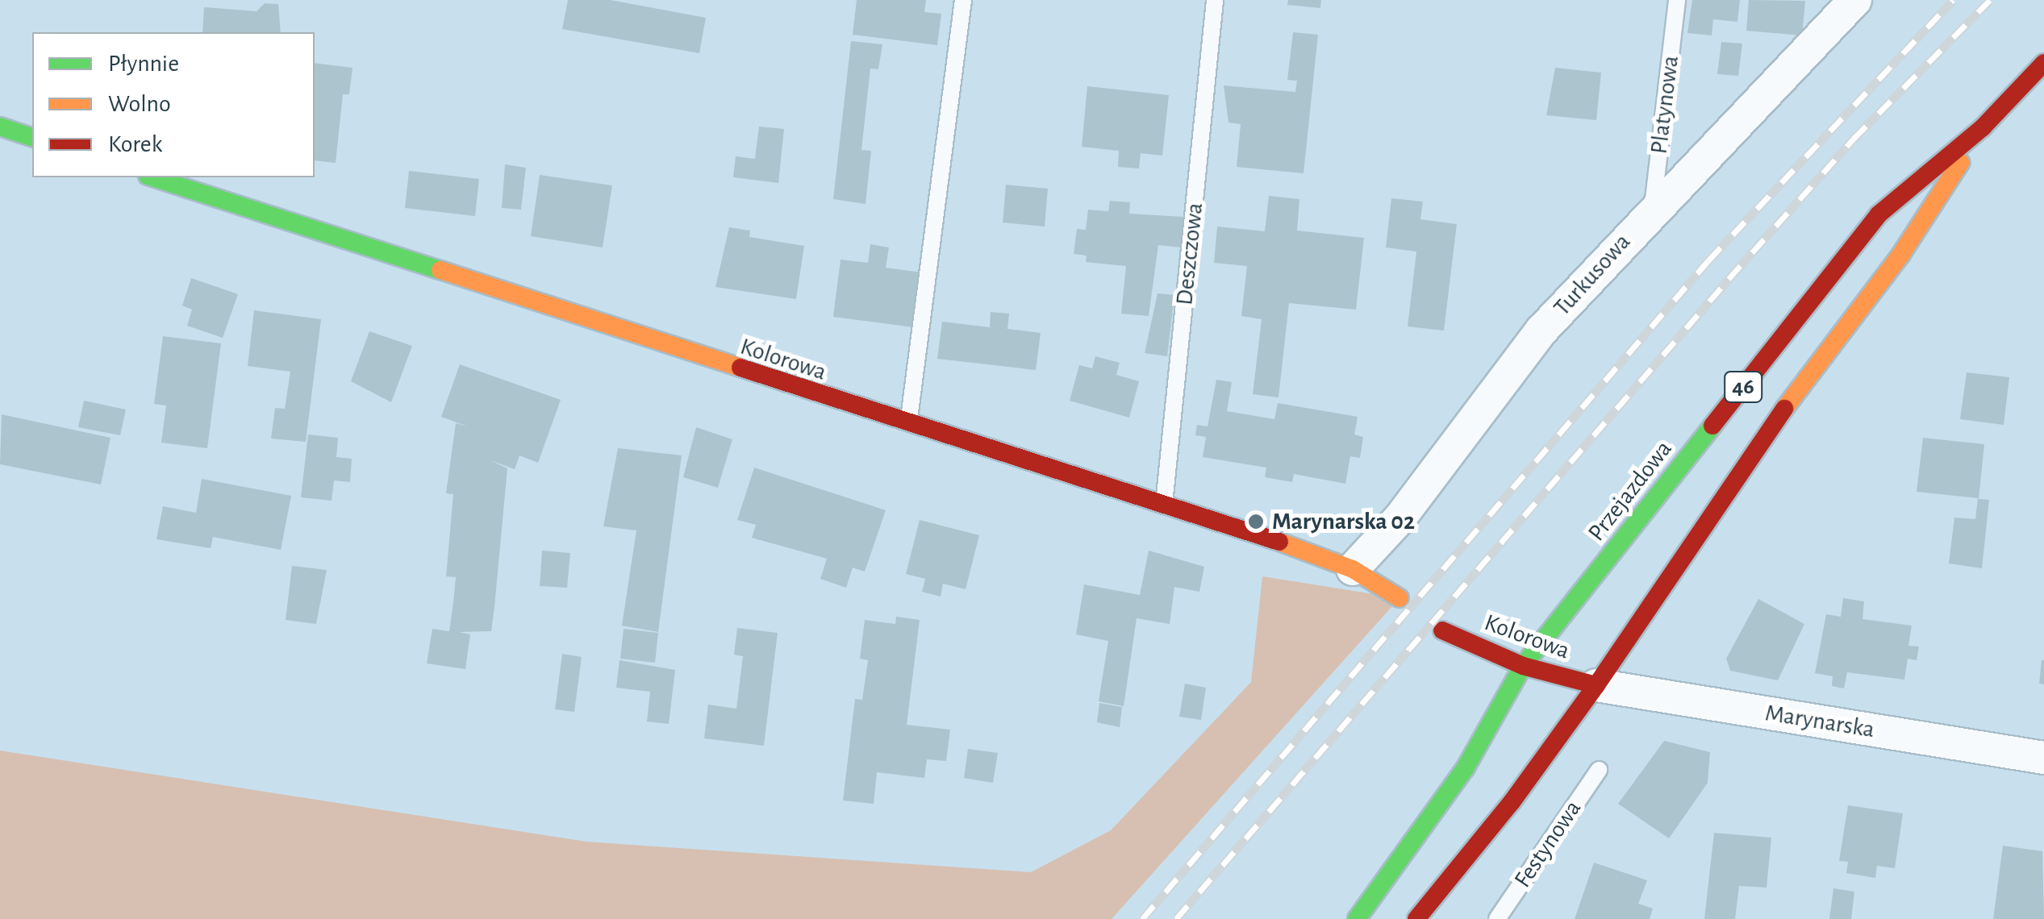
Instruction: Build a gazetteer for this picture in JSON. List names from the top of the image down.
{
  "streets": {
    "main road": ["Kolorowa", "46", "Przejazdowa"],
    "street": ["Turkusowa", "Marynarska"],
    "lane": ["Platynowa", "Deszczowa", "Festynowa"]
  },
  "crossings": [
    ["Platynowa", "Turkusowa"],
    ["Deszczowa", "Kolorowa"],
    ["Turkusowa", "Kolorowa"],
    ["Kolorowa", "Przejazdowa"],
    ["Kolorowa", "Marynarska"],
    ["Przejazdowa", "Marynarska"]
  ],
  "places": ["Marynarska 02"],
  "legend": ["Płynnie", "Wolno", "Korek"]
}
